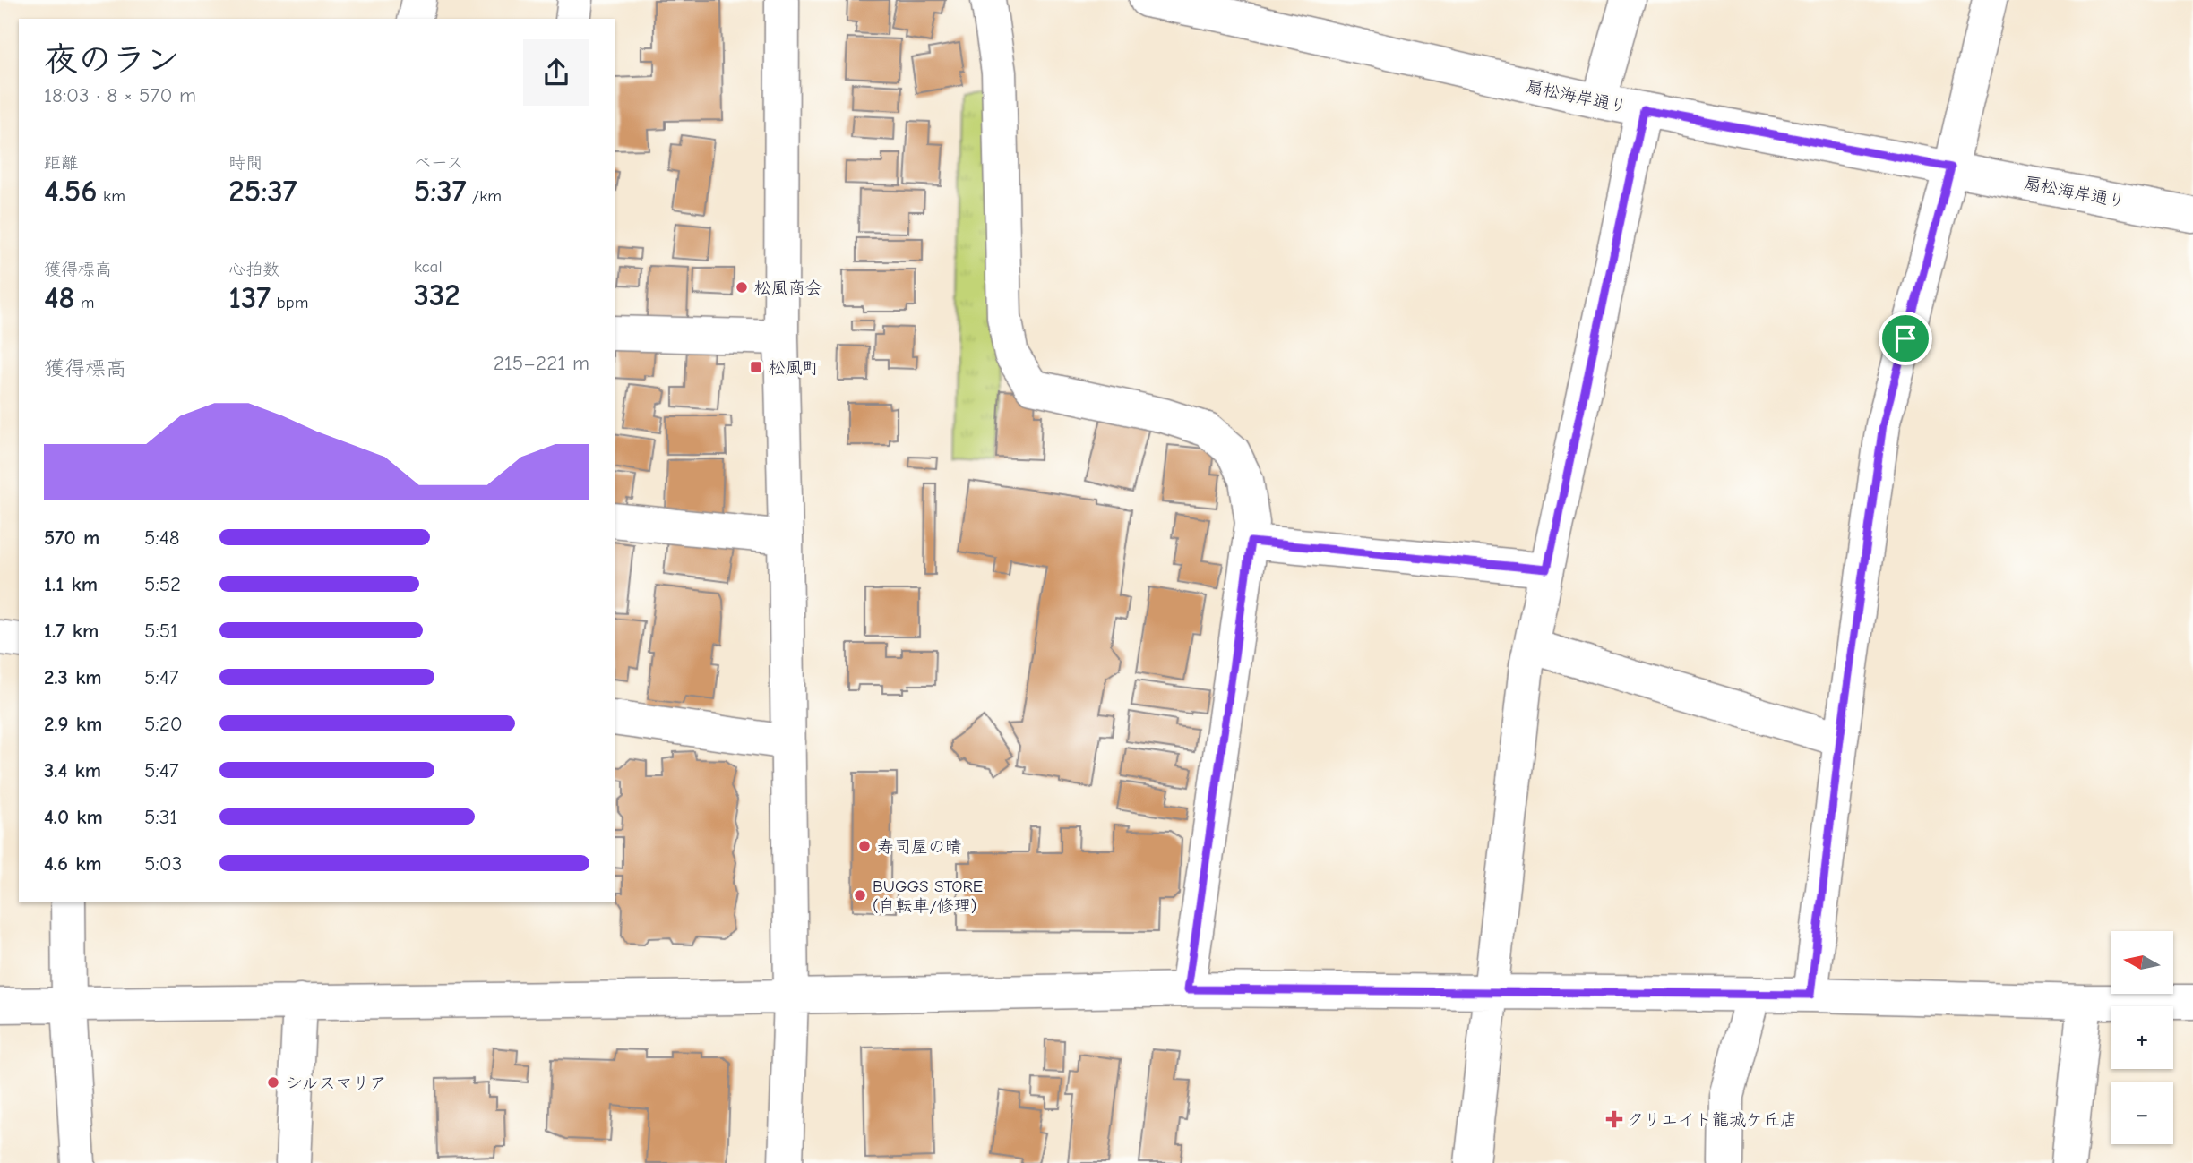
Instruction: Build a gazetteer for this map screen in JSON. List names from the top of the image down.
{
  "streets": {
    "street": ["扇松海岸通り"]
  },
  "places": {
    "other": [
      "松風商会",
      "寿司屋の晴",
      "BUGGS STORE (自転車/修理)",
      "シルスマリア"
    ],
    "transit": ["松風町"],
    "health": ["クリエイト龍城ケ丘店"]
  },
  "north": "left",
  "page": {
    "heading": ["夜のラン", "18:03 · 8 × 570 m"],
    "stats": [
      ["距離", "4.56 km"],
      ["時間", "25:37"],
      ["ペース", "5:37 /km"],
      ["獲得標高", "48 m"],
      ["心拍数", "137 bpm"],
      ["kcal", "332"]
    ],
    "chart": ["獲得標高", "215–221 m"],
    "list": [
      {
        "name": "570 m",
        "note": "5:48"
      },
      {
        "name": "1.1 km",
        "note": "5:52"
      },
      {
        "name": "1.7 km",
        "note": "5:51"
      },
      {
        "name": "2.3 km",
        "note": "5:47"
      },
      {
        "name": "2.9 km",
        "note": "5:20"
      },
      {
        "name": "3.4 km",
        "note": "5:47"
      },
      {
        "name": "4.0 km",
        "note": "5:31"
      },
      {
        "name": "4.6 km",
        "note": "5:03"
      }
    ],
    "map_buttons": ["+", "−"]
  }
}
